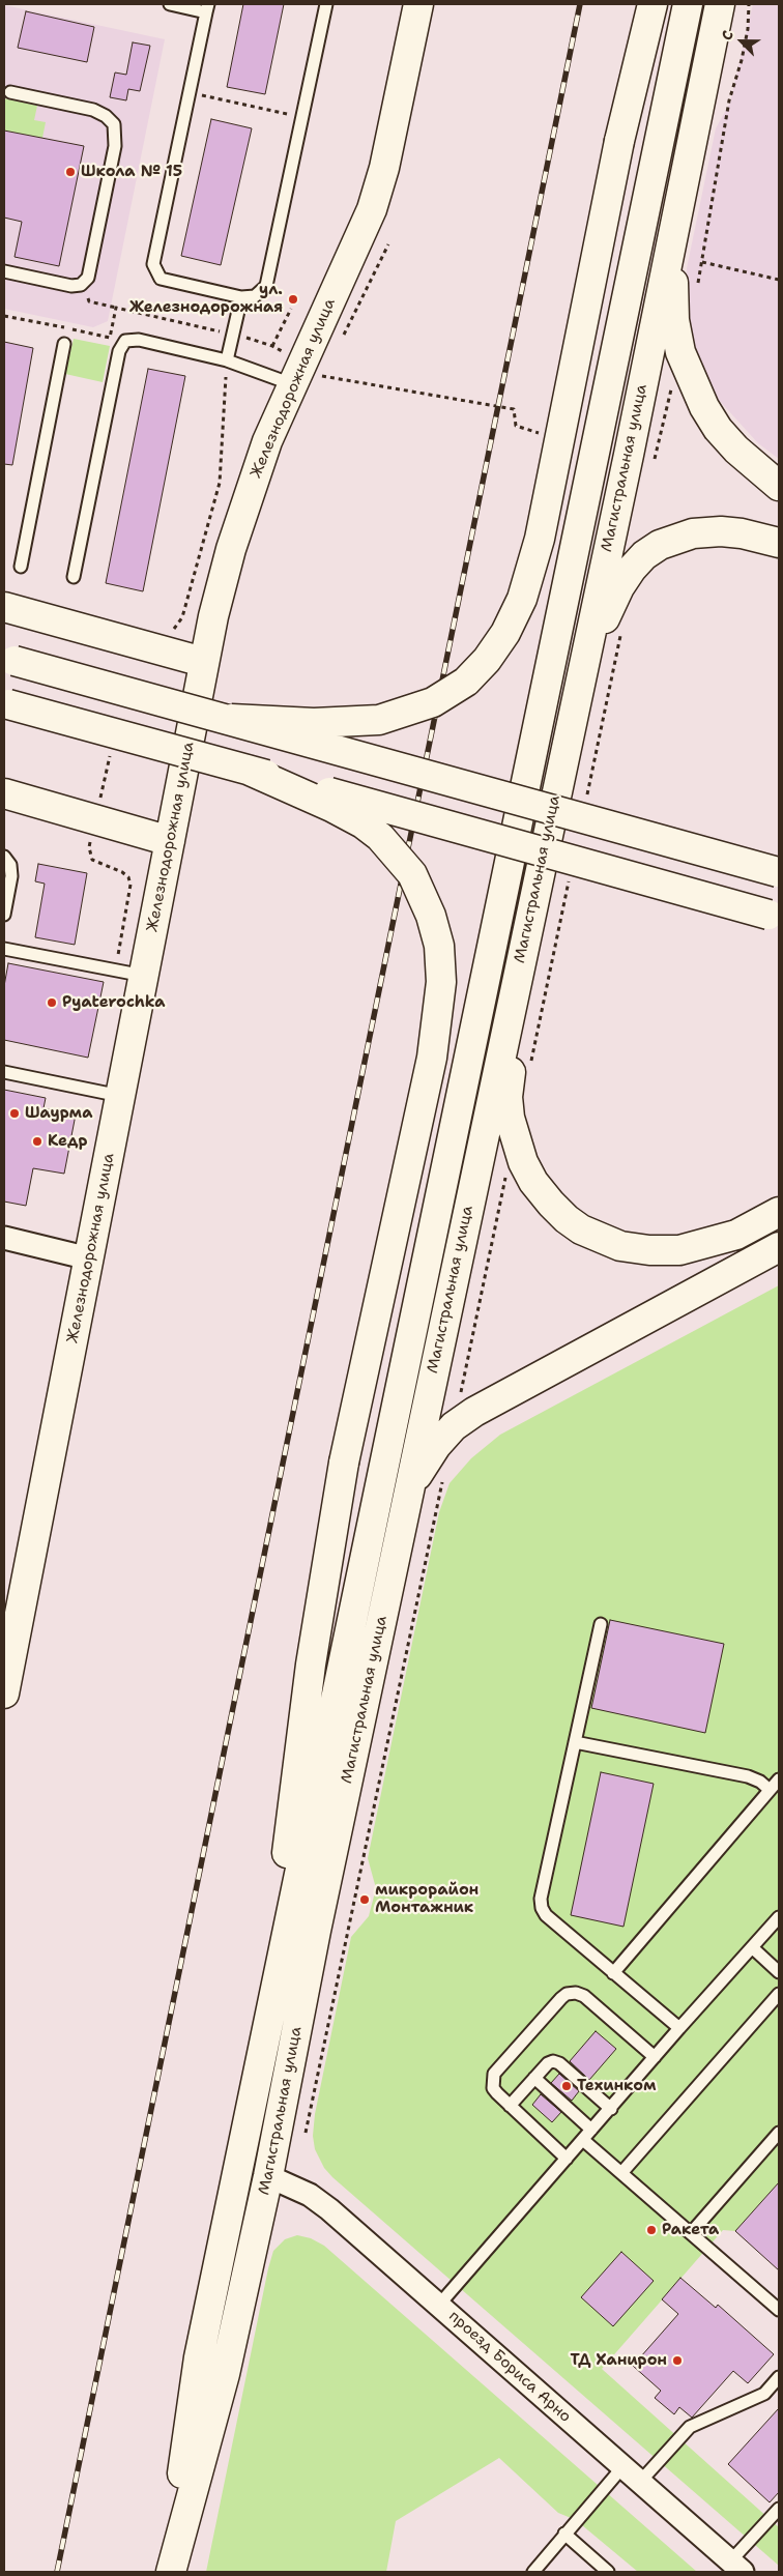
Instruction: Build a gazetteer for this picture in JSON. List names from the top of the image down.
{
  "streets": {
    "main road": ["Железнодорожная улица", "Магистральная улица"],
    "street": ["проезд Бориса Арно"]
  },
  "crossings": [
    ["Магистральная улица", "проезд Бориса Арно"]
  ],
  "places": [
    "Школа № 15",
    "ул. Железнодорожная",
    "Pyaterochka",
    "Шаурма",
    "Кедр",
    "микрорайон Монтажник",
    "Техинком",
    "Ракета",
    "ТД Ханирон"
  ],
  "north": "top left"
}
